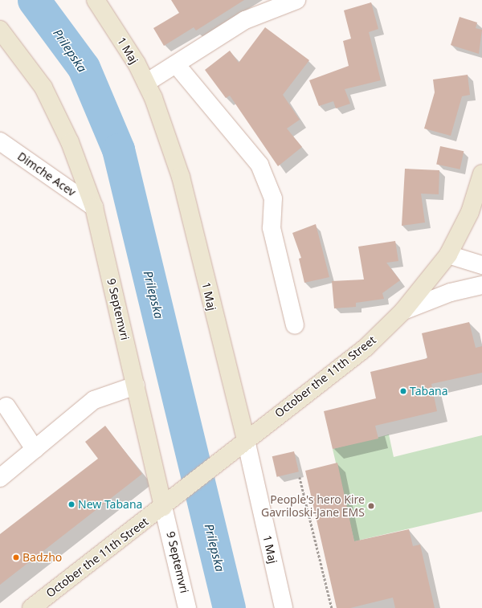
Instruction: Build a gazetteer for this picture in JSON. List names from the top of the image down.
{
  "streets": {
    "street": [
      "1 Maj",
      "Dimche Acev",
      "9 Septemvri",
      "October the 11th Street"
    ]
  },
  "crossings": [
    ["1 Maj", "October the 11th Street"],
    ["Dimche Acev", "9 Septemvri"],
    ["9 Septemvri", "October the 11th Street"]
  ],
  "water": ["Prilepska"],
  "places": [
    "Tabana",
    "New Tabana",
    "People's hero Kire Gavriloski-Jane EMS",
    "Badzho"
  ]
}
